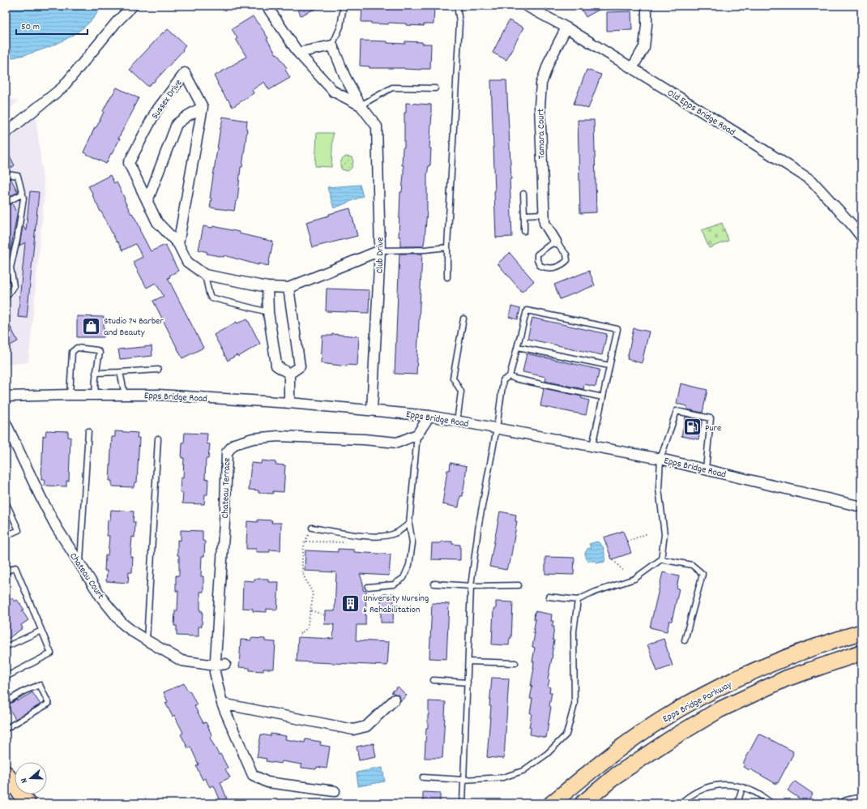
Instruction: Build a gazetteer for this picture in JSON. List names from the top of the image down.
{
  "streets": {
    "main road": ["Epps Bridge Parkway"],
    "street": [
      "Sussex Drive",
      "Old Epps Bridge Road",
      "Tamara Court",
      "Club Drive",
      "Epps Bridge Road",
      "Chateau Terrace",
      "Chateau Court"
    ]
  },
  "crossings": [
    ["Old Epps Bridge Road", "Tamara Court"],
    ["Club Drive", "Epps Bridge Road"],
    ["Chateau Terrace", "Chateau Court"]
  ],
  "places": {
    "shop": ["Studio 74 Barber and Beauty"],
    "fuel station": ["Pure"],
    "building": ["University Nursing & Rehabilitation"]
  },
  "scale_bar": "50 m",
  "north": "left"
}
